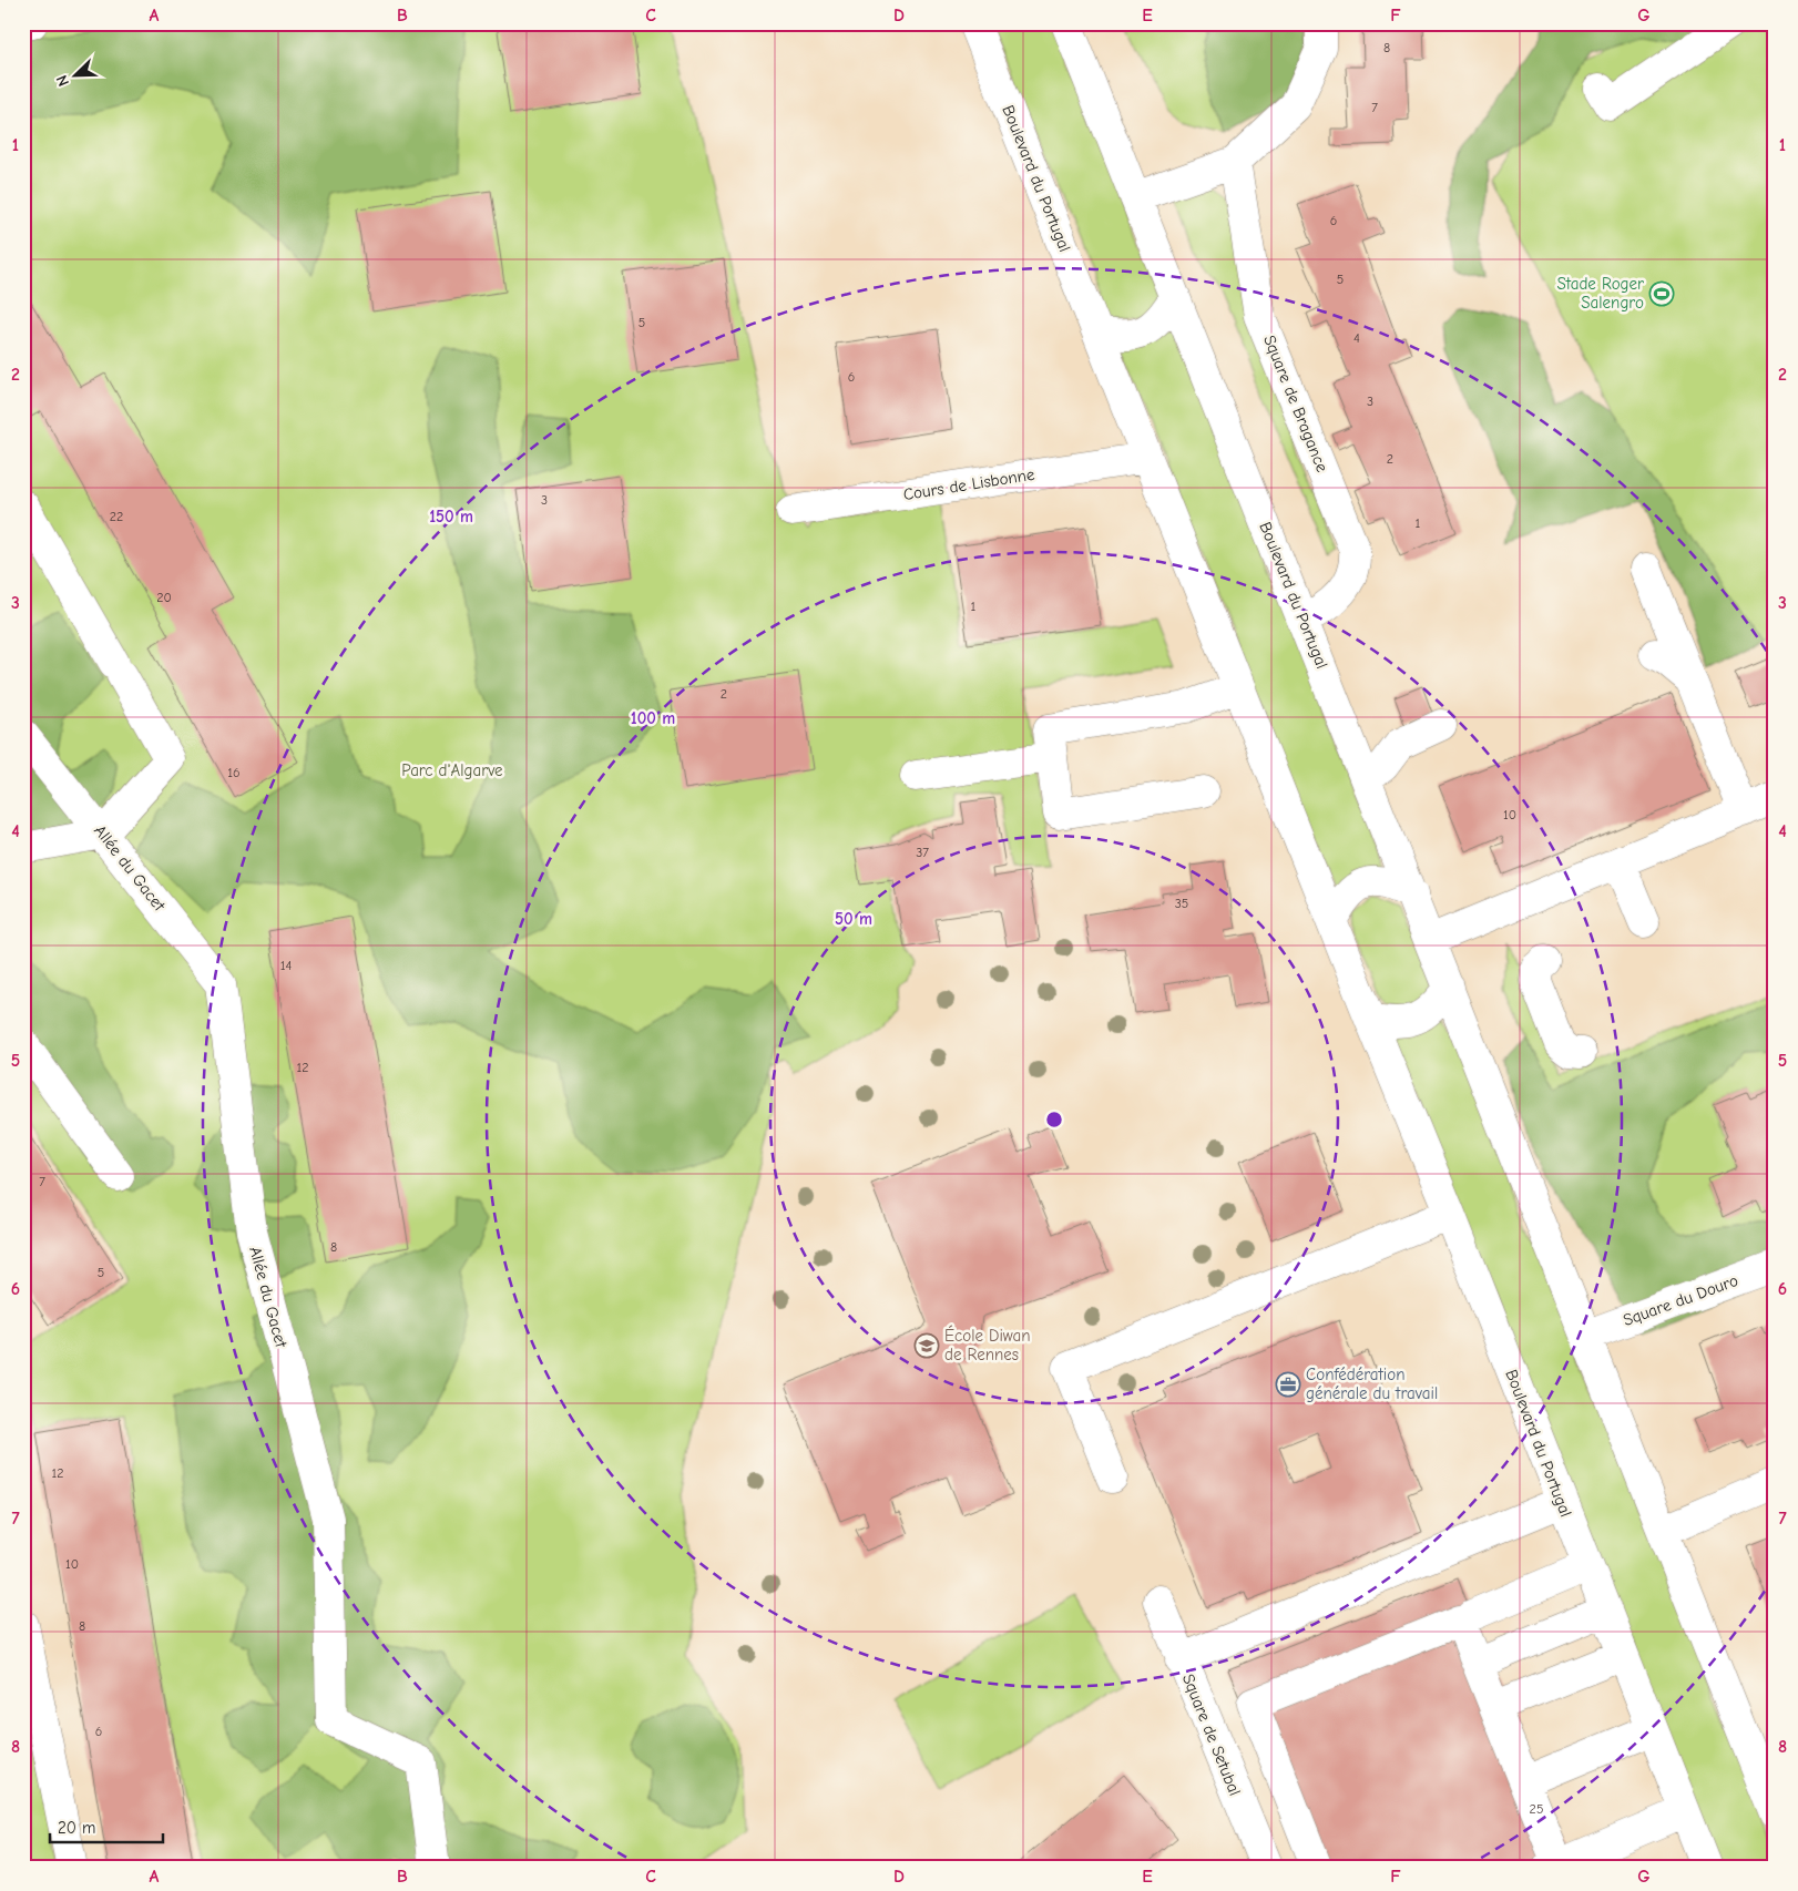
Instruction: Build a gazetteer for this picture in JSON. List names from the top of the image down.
{
  "streets": {
    "street": [
      "Boulevard du Portugal",
      "Square de Bragance",
      "Cours de Lisbonne",
      "Allée du Gacet",
      "Square du Douro",
      "Square de Setubal"
    ]
  },
  "crossings": [
    ["Boulevard du Portugal", "Square de Bragance"],
    ["Boulevard du Portugal", "Cours de Lisbonne"],
    ["Boulevard du Portugal", "Square du Douro"]
  ],
  "parks": ["Parc d'Algarve"],
  "places": {
    "sports": ["Stade Roger Salengro"],
    "school or university": ["École Diwan de Rennes"],
    "office": ["Confédération générale du travail"]
  },
  "house_numbers": [
    "8",
    "7",
    "6",
    "5",
    "5",
    "4",
    "6",
    "3",
    "2",
    "3",
    "22",
    "1",
    "20",
    "1",
    "2",
    "16",
    "10",
    "37",
    "35",
    "14",
    "12",
    "7",
    "8",
    "5",
    "12",
    "10",
    "8",
    "6",
    "25"
  ],
  "scale_bar": "20 m",
  "north": "bottom left",
  "grid": {
    "columns": [
      "A",
      "B",
      "C",
      "D",
      "E",
      "F",
      "G"
    ],
    "rows": [
      "1",
      "2",
      "3",
      "4",
      "5",
      "6",
      "7",
      "8"
    ]
  },
  "rings": ["150 m", "100 m", "50 m"]
}
